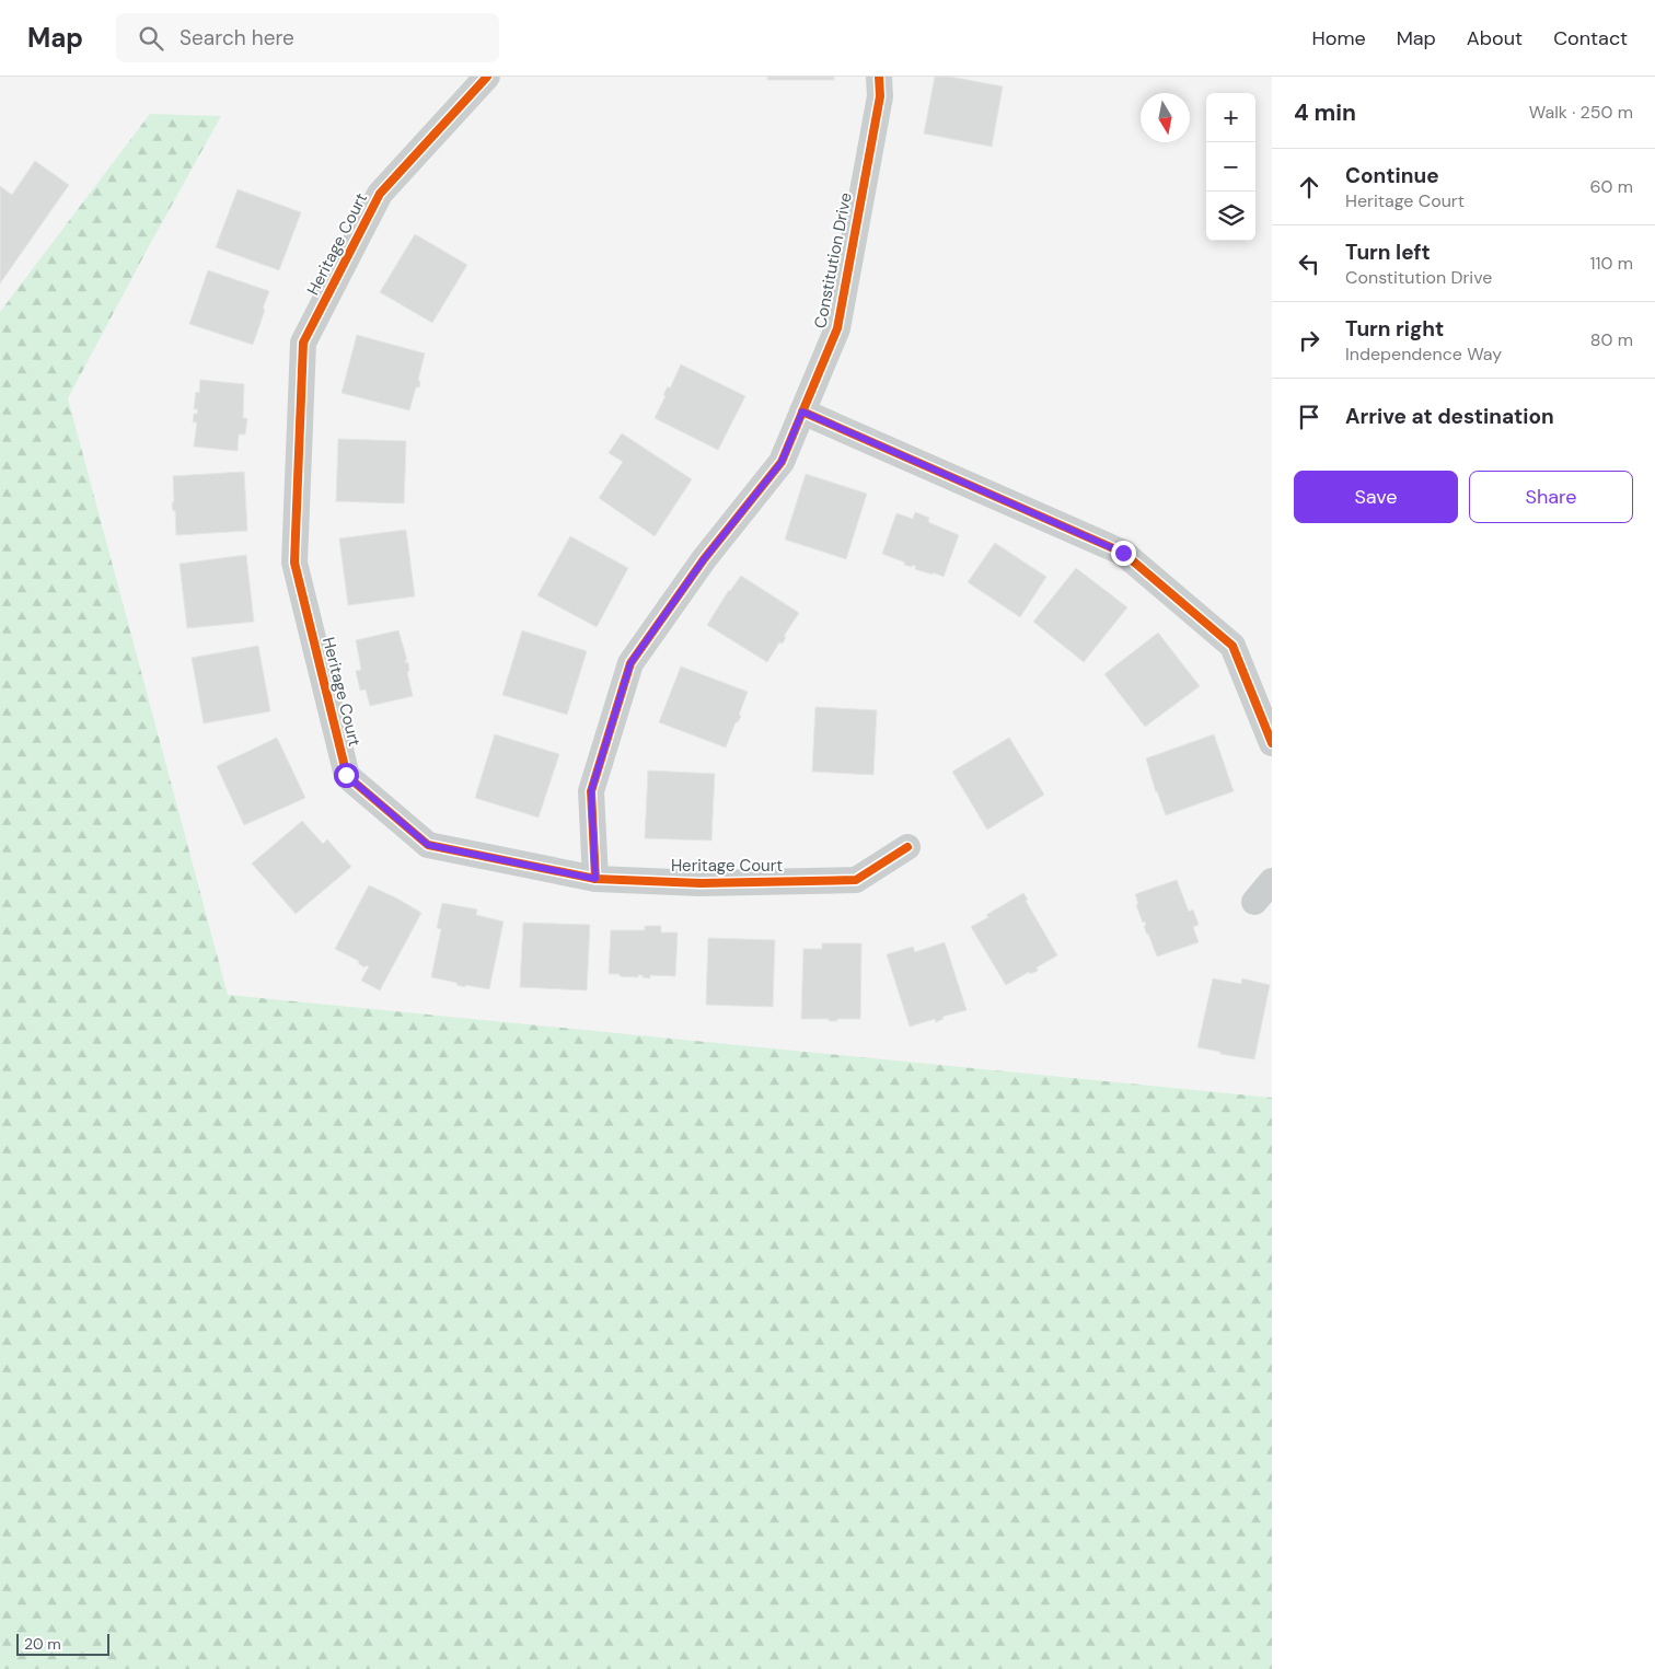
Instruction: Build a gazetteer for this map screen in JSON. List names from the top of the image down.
{
  "streets": {
    "street": ["Heritage Court", "Constitution Drive"]
  },
  "crossings": [
    ["Heritage Court", "Constitution Drive"]
  ],
  "scale_bar": "20 m",
  "north": "bottom",
  "page": {
    "header": "Map",
    "search": "Search here",
    "nav": [
      "Home",
      "Map",
      "About",
      "Contact"
    ],
    "heading": ["4 min", "Walk · 250 m"],
    "map_buttons": ["+", "−"],
    "list": [
      ["Continue", "Heritage Court", "60 m"],
      ["Turn left", "Constitution Drive", "110 m"],
      ["Turn right", "Independence Way", "80 m"],
      "Arrive at destination"
    ],
    "buttons": ["Save", "Share"],
    "scale": "20 m"
  }
}
